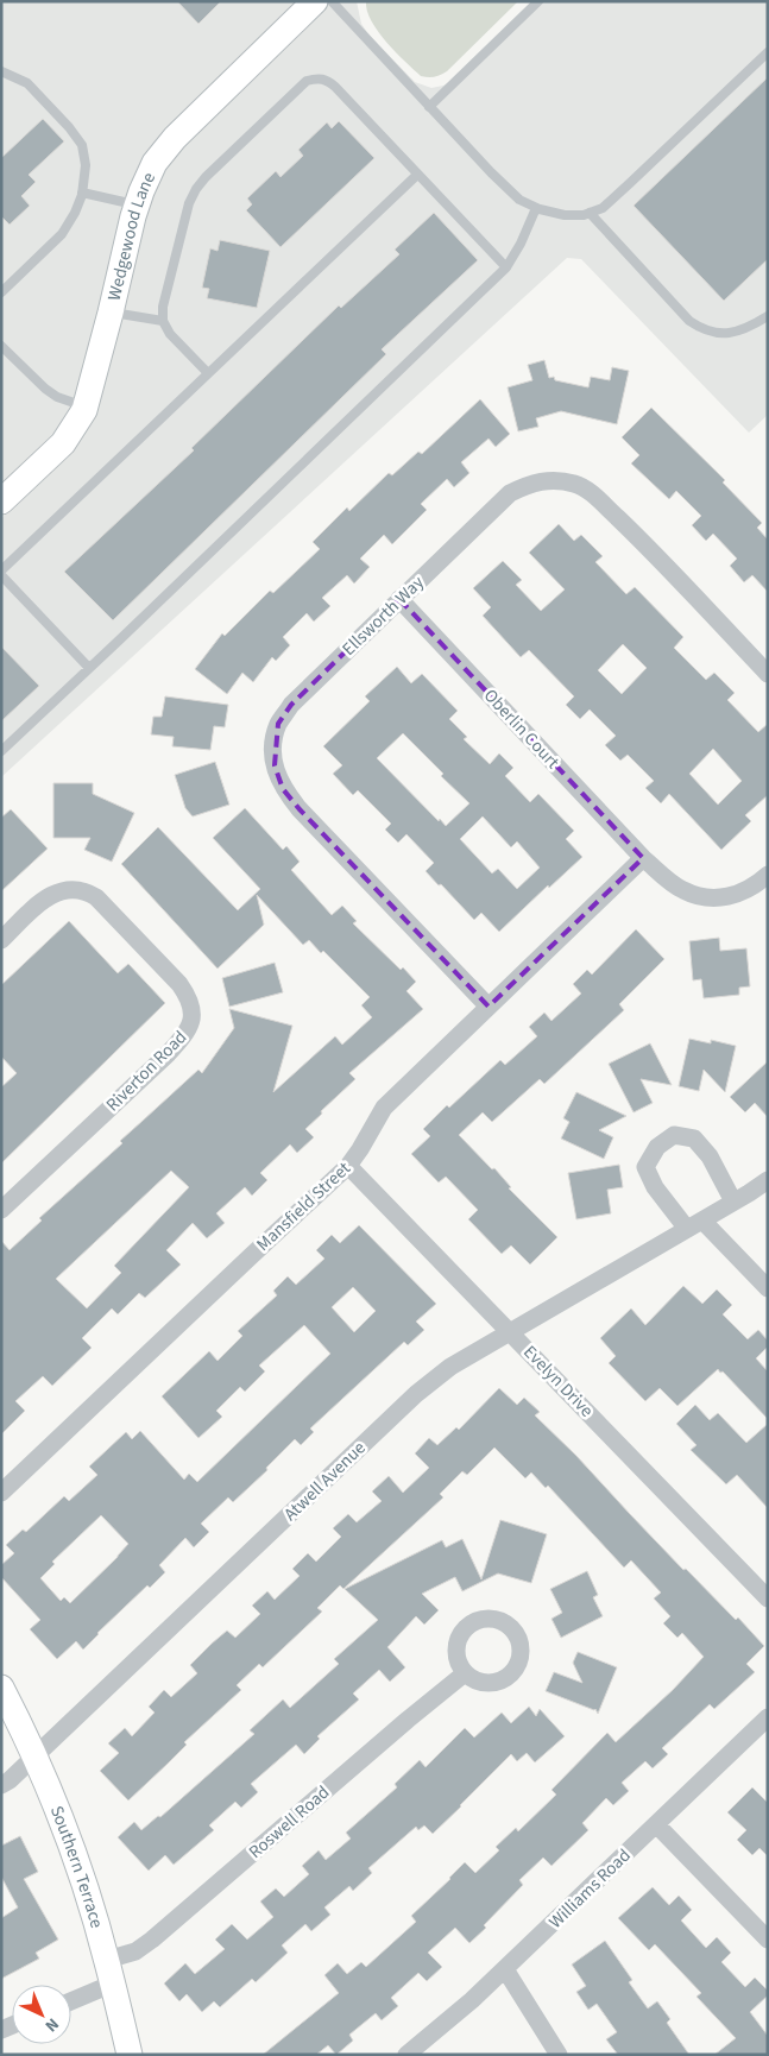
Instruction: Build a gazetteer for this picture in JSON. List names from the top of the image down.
{
  "streets": {
    "street": [
      "Wedgewood Lane",
      "Ellsworth Way",
      "Oberlin Court",
      "Riverton Road",
      "Mansfield Street",
      "Evelyn Drive",
      "Atwell Avenue",
      "Roswell Road",
      "Southern Terrace",
      "Williams Road"
    ]
  },
  "crossings": [
    ["Ellsworth Way", "Oberlin Court"],
    ["Ellsworth Way", "Mansfield Street"],
    ["Oberlin Court", "Mansfield Street"],
    ["Mansfield Street", "Evelyn Drive"],
    ["Evelyn Drive", "Atwell Avenue"],
    ["Atwell Avenue", "Southern Terrace"],
    ["Roswell Road", "Southern Terrace"]
  ],
  "north": "bottom right"
}
